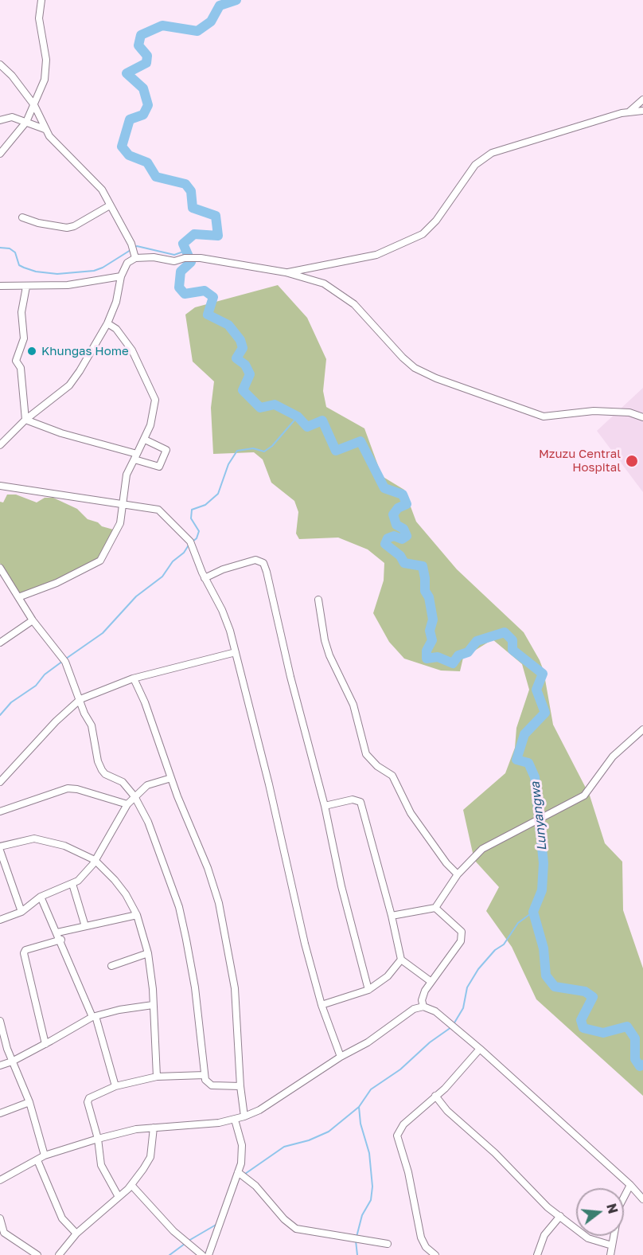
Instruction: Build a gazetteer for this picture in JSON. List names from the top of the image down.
{
  "water": ["Lunyangwa"],
  "places": ["Khungas Home", "Mzuzu Central Hospital"],
  "north": "right"
}
